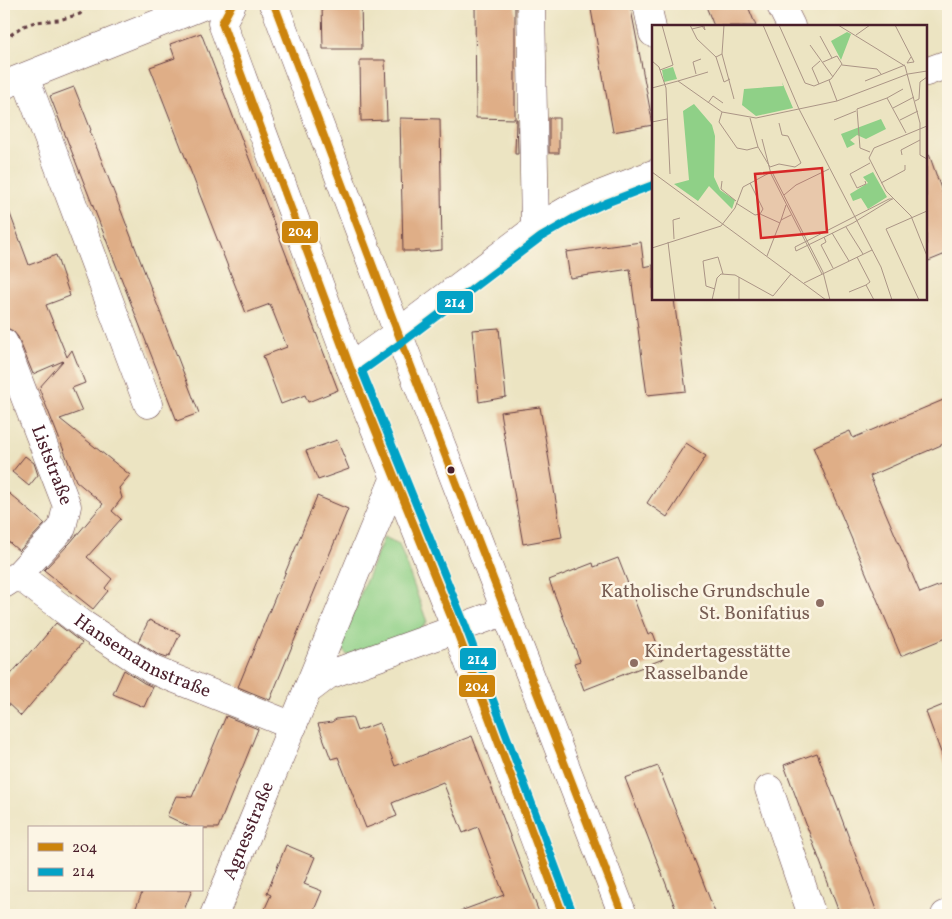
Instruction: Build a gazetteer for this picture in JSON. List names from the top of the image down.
{
  "streets": {
    "street": ["Liststraße", "Hansemannstraße", "Agnesstraße"]
  },
  "crossings": [
    ["Liststraße", "Hansemannstraße"],
    ["Hansemannstraße", "Agnesstraße"]
  ],
  "places": ["Katholische Grundschule St. Bonifatius", "Kindertagesstätte Rasselbande"],
  "lines": ["transit line 204", "transit line 214"],
  "legend": ["204", "214"]
}
